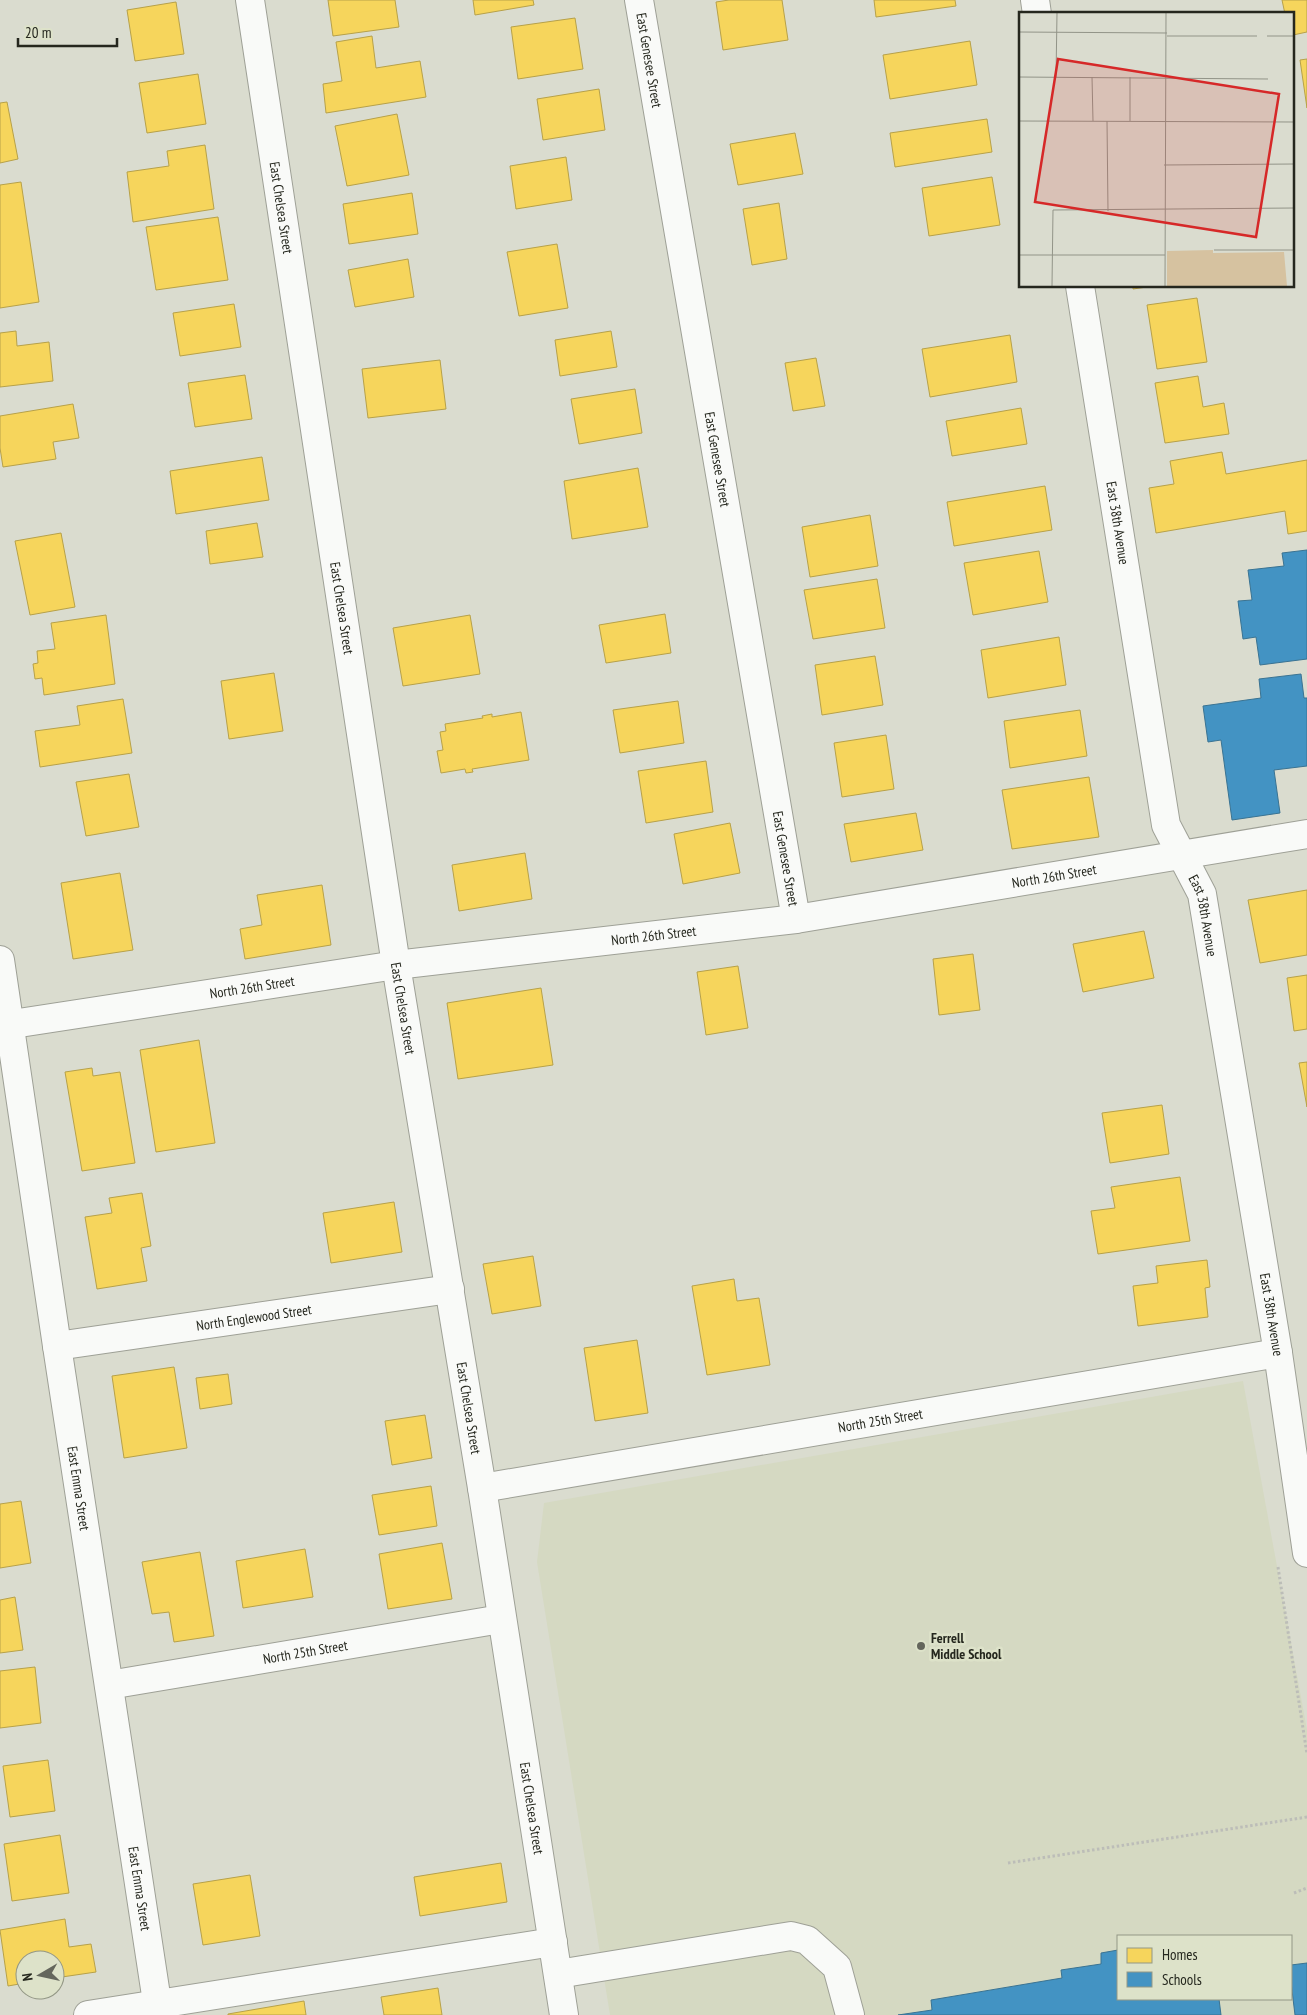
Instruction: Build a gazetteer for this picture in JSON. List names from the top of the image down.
{
  "streets": {
    "street": [
      "East Genesee Street",
      "East Chelsea Street",
      "East 38th Avenue",
      "North 26th Street",
      "North Englewood Street",
      "North 25th Street",
      "East Emma Street"
    ]
  },
  "crossings": [
    ["East Genesee Street", "North 26th Street"],
    ["East Chelsea Street", "North 26th Street"],
    ["East Chelsea Street", "North Englewood Street"],
    ["East Chelsea Street", "North 25th Street"],
    ["East 38th Avenue", "North 26th Street"],
    ["East 38th Avenue", "North 25th Street"],
    ["North 26th Street", "East Emma Street"],
    ["North Englewood Street", "East Emma Street"],
    ["North 25th Street", "East Emma Street"]
  ],
  "places": ["Ferrell Middle School"],
  "legend": ["Homes", "Schools"],
  "scale_bar": "20 m",
  "north": "left"
}
